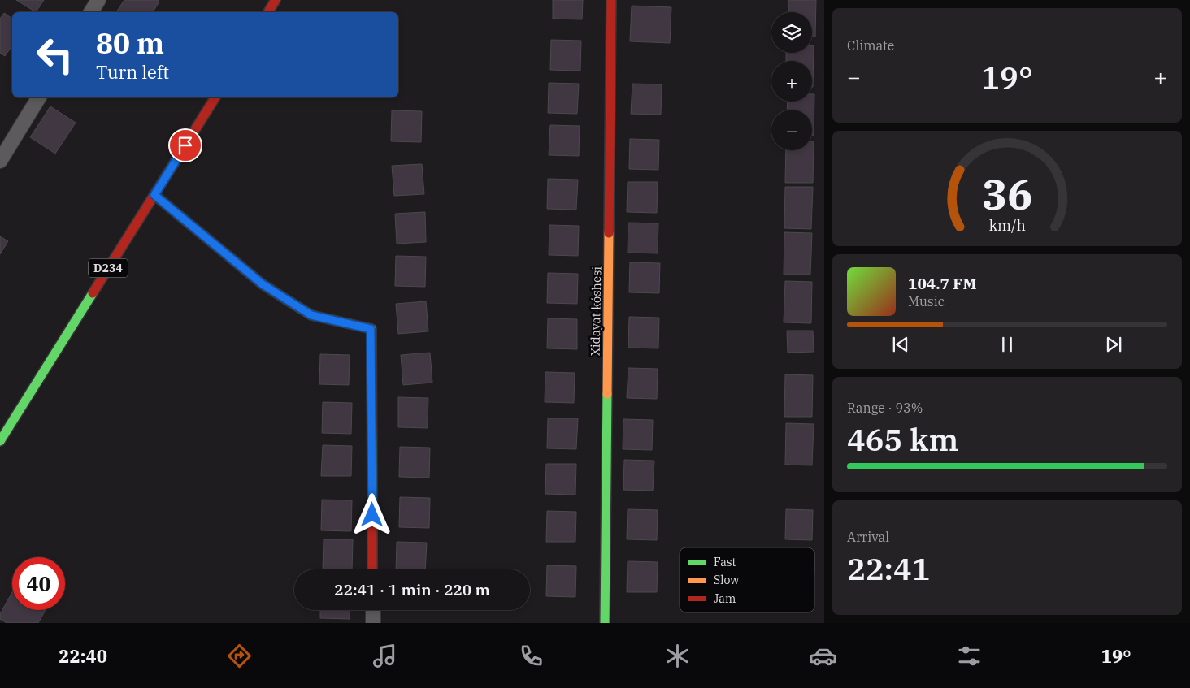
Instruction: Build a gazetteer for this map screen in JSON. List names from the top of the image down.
{
  "streets": {
    "street": ["D234", "Xidayat kóshesi"]
  },
  "legend": ["Fast", "Slow", "Jam"],
  "page": {
    "tile": [
      "Climate",
      ["Range · 93%", "465 km"],
      ["Arrival", "22:41"]
    ],
    "map_buttons": ["+", "−"],
    "turn": ["80 m", "Turn left"],
    "heat": ["−", "19°", "+"],
    "song": ["104.7 FM", "Music"],
    "limit": "40",
    "trip": "22:41 · 1 min · 220 m",
    "tabs": ["22:40", "19°"],
    "gauge": ["36", "km/h"]
  }
}
